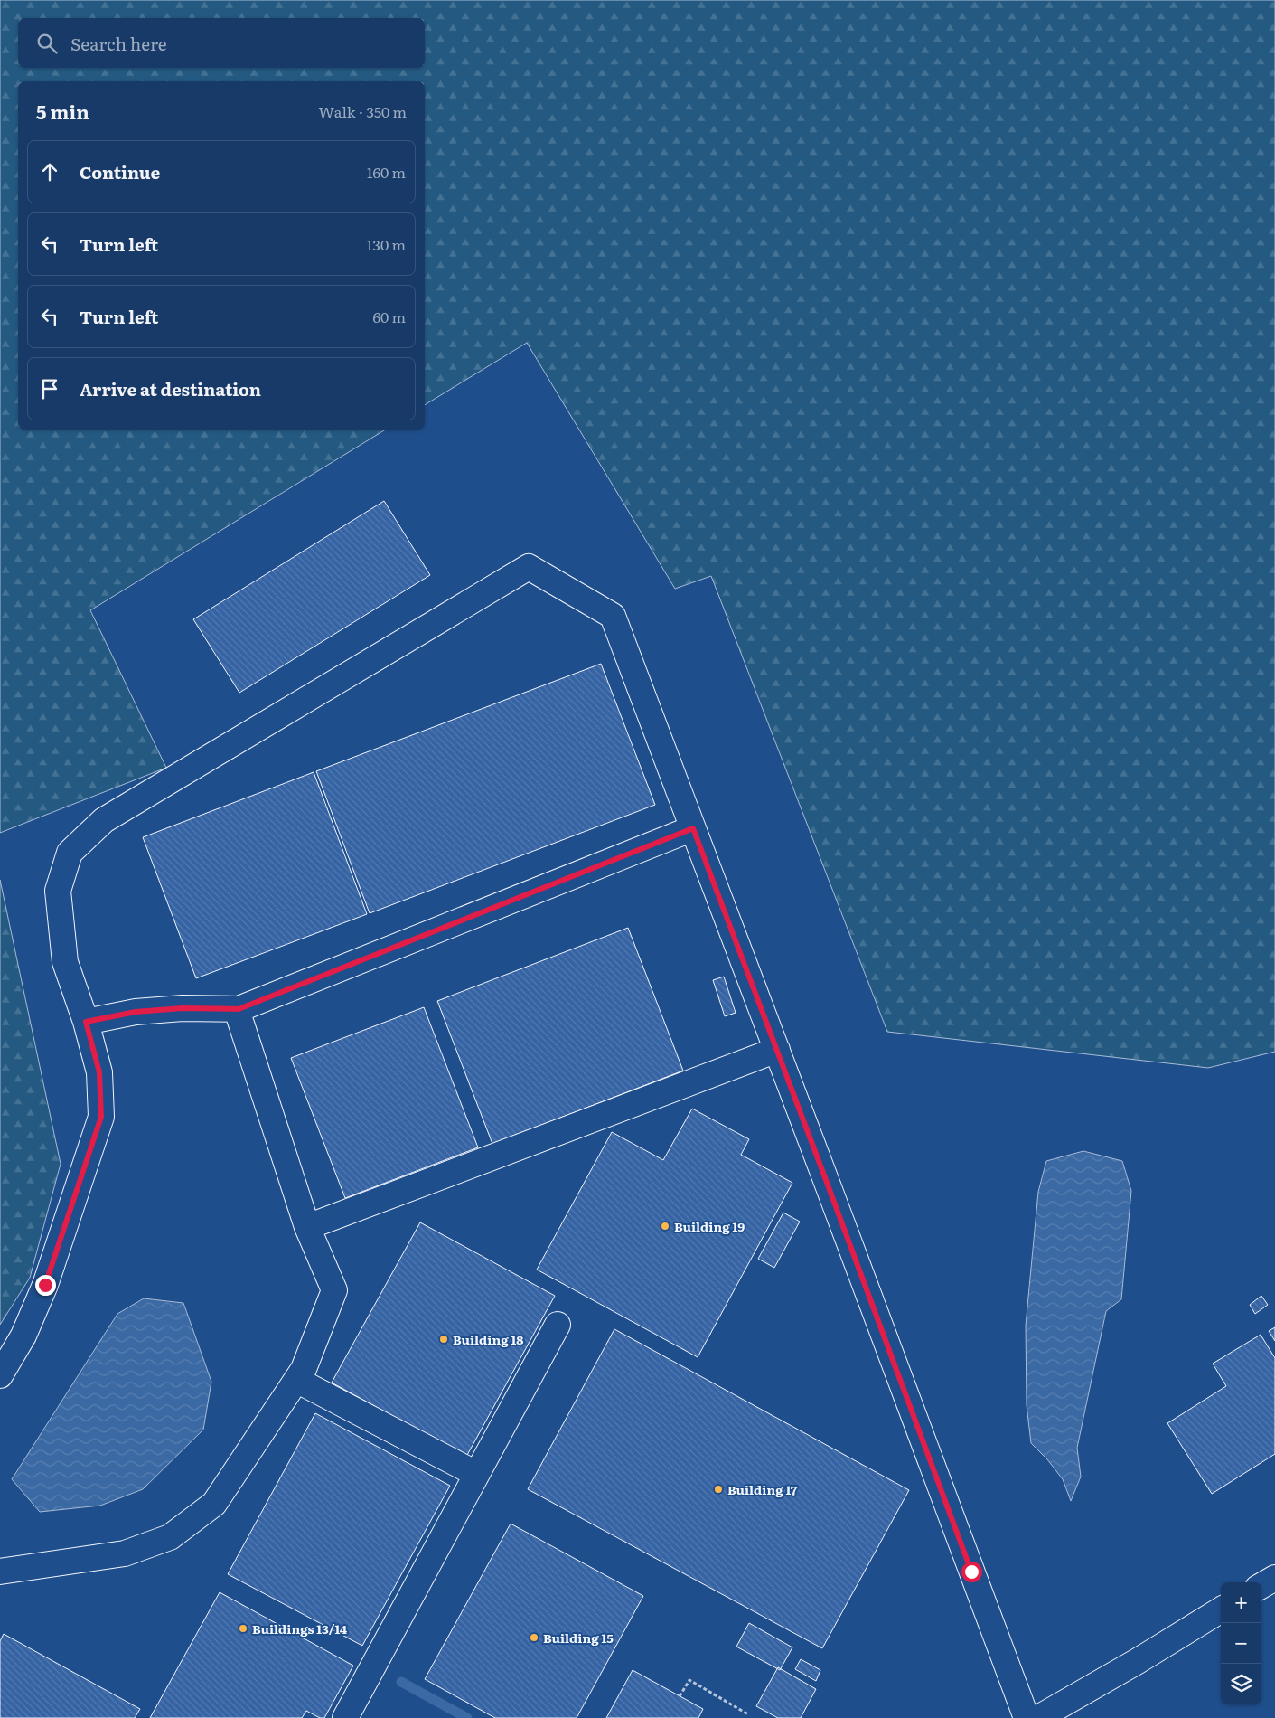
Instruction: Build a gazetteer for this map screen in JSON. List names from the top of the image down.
{
  "places": [
    "Building 19",
    "Building 18",
    "Building 17",
    "Buildings 13/14",
    "Building 15"
  ],
  "page": {
    "search": "Search here",
    "heading": ["5 min", "Walk · 350 m"],
    "list": [
      ["Continue", "160 m"],
      ["Turn left", "130 m"],
      ["Turn left", "60 m"],
      "Arrive at destination"
    ],
    "map_buttons": ["+", "−"]
  }
}
